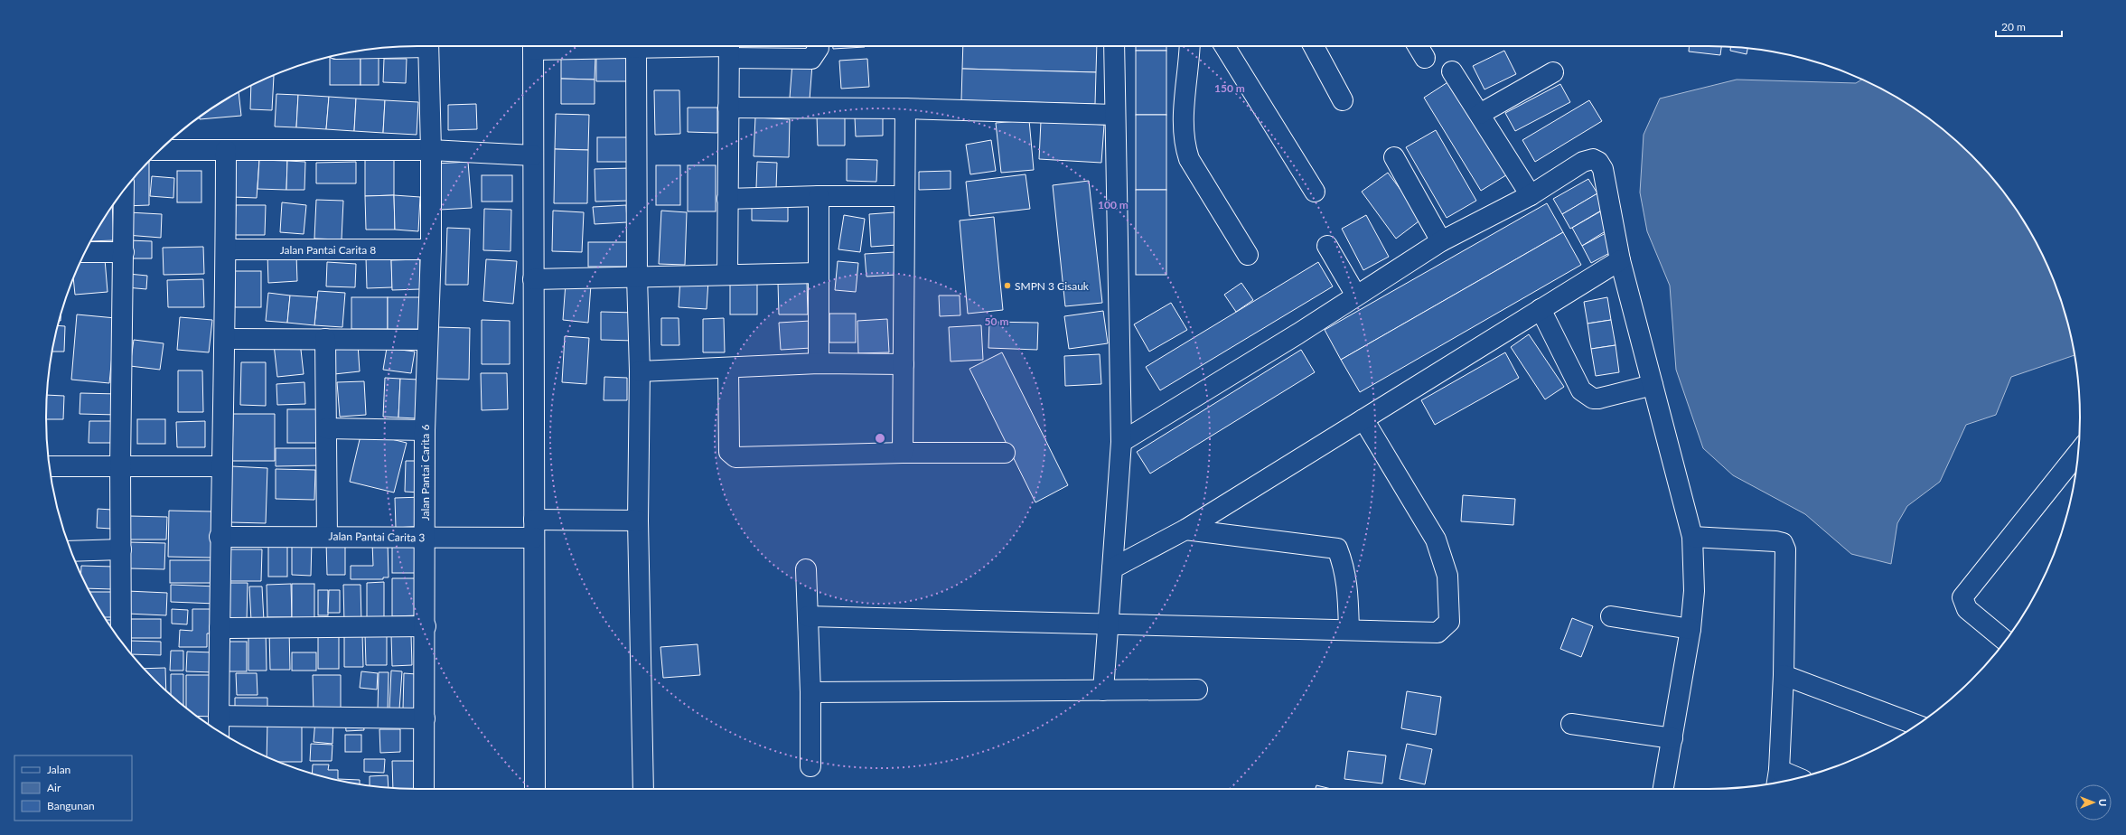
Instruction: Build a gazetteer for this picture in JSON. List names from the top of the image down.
{
  "streets": {
    "street": ["Jalan Pantai Carita 8", "Jalan Pantai Carita 6", "Jalan Pantai Carita 3"]
  },
  "crossings": [
    ["Jalan Pantai Carita 8", "Jalan Pantai Carita 6"],
    ["Jalan Pantai Carita 6", "Jalan Pantai Carita 3"]
  ],
  "places": ["SMPN 3 Cisauk"],
  "legend": ["Jalan", "Air", "Bangunan"],
  "scale_bar": "20 m",
  "north": "right",
  "rings": ["150 m", "100 m", "50 m"]
}
